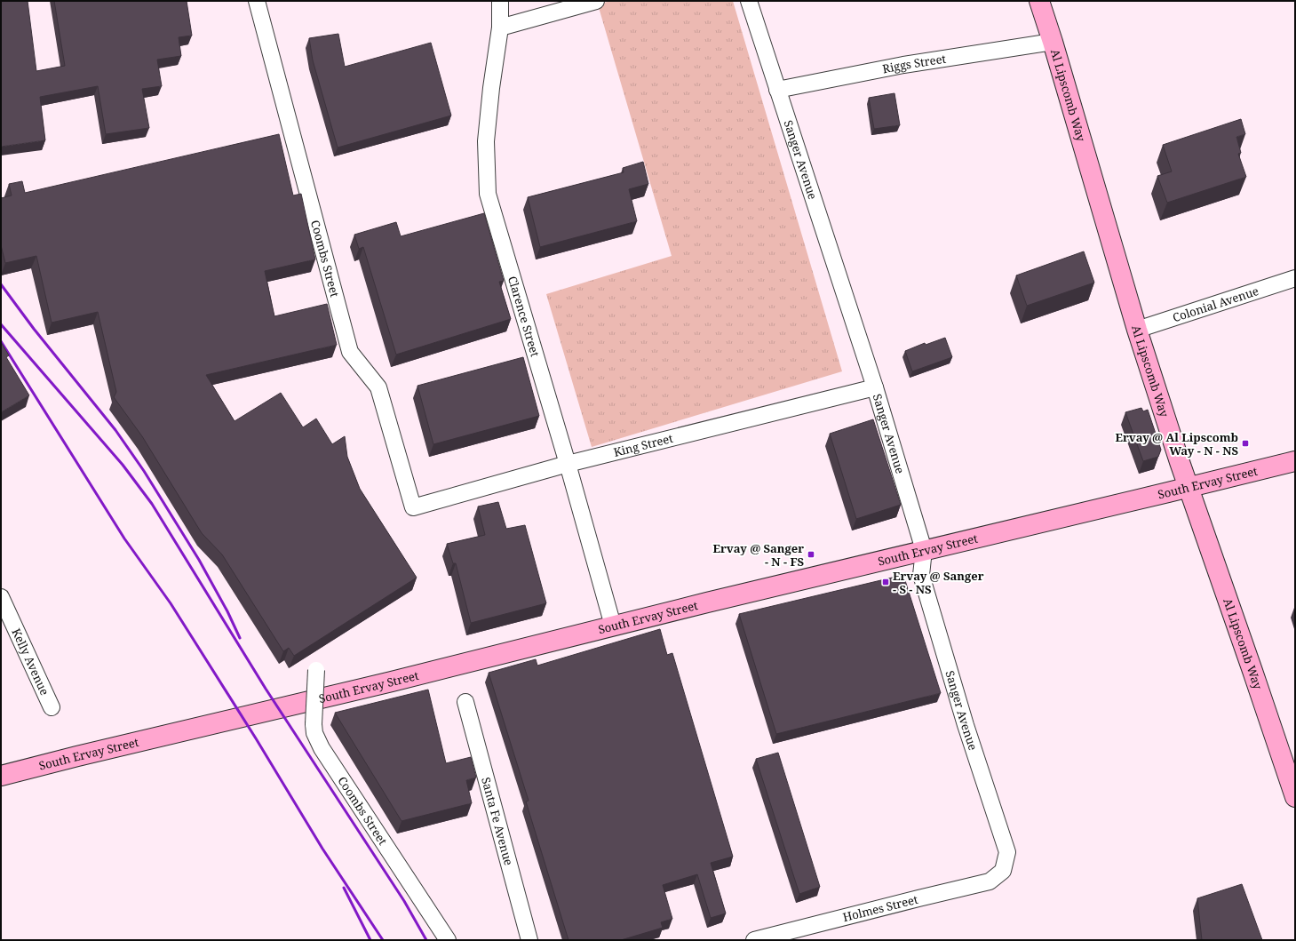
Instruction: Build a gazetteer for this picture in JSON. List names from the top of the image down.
{
  "streets": {
    "main road": ["Al Lipscomb Way", "South Ervay Street"],
    "street": [
      "Riggs Street",
      "Sanger Avenue",
      "Coombs Street",
      "Colonial Avenue",
      "Clarence Street",
      "King Street",
      "Kelly Avenue",
      "Santa Fe Avenue",
      "Holmes Street"
    ]
  },
  "crossings": [
    ["Riggs Street", "Al Lipscomb Way"],
    ["Riggs Street", "Sanger Avenue"],
    ["Al Lipscomb Way", "Colonial Avenue"],
    ["Al Lipscomb Way", "South Ervay Street"],
    ["Sanger Avenue", "King Street"],
    ["Sanger Avenue", "South Ervay Street"],
    ["Sanger Avenue", "Holmes Street"],
    ["Coombs Street", "King Street"],
    ["Clarence Street", "King Street"],
    ["Clarence Street", "South Ervay Street"]
  ],
  "places": {
    "transit": ["Ervay @ Al Lipscomb Way - N - NS", "Ervay @ Sanger - N - FS", "Ervay @ Sanger - S - NS"]
  }
}
